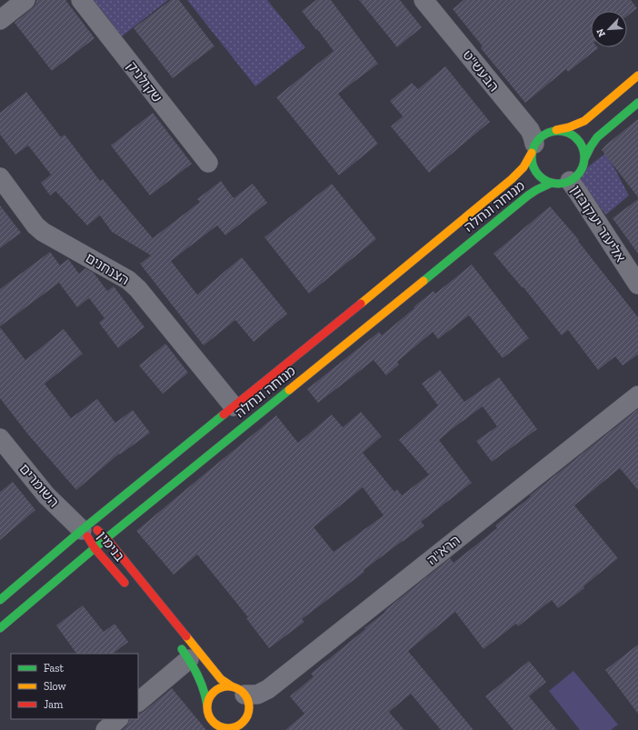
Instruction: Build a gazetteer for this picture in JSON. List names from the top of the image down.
{
  "streets": {
    "street": [
      "הבעש\"ט",
      "שקולניק",
      "מנוחה ונחלה",
      "אליעזר יעקובזון",
      "הצנחנים",
      "השומרים",
      "בנימין",
      "הרא\"ה"
    ]
  },
  "crossings": [
    ["הבעש\"ט", "מנוחה ונחלה"],
    ["הבעש\"ט", "אליעזר יעקובזון"],
    ["מנוחה ונחלה", "אליעזר יעקובזון"],
    ["מנוחה ונחלה", "הצנחנים"],
    ["מנוחה ונחלה", "השומרים"],
    ["מנוחה ונחלה", "בנימין"],
    ["השומרים", "בנימין"],
    ["בנימין", "הרא\"ה"]
  ],
  "legend": ["Fast", "Slow", "Jam"],
  "north": "bottom left"
}
